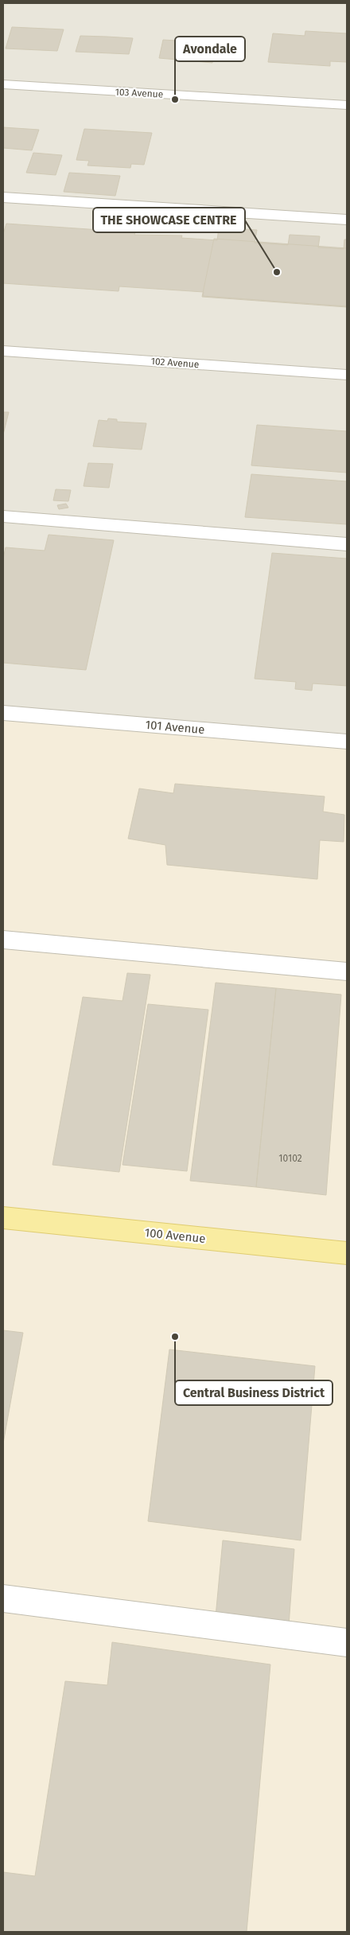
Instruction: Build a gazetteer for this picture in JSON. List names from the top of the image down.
{
  "streets": {
    "main road": ["100 Avenue"],
    "street": ["103 Avenue", "102 Avenue", "101 Avenue"]
  },
  "places": ["Avondale", "THE SHOWCASE CENTRE", "Central Business District"],
  "house_numbers": ["10102"]
}
